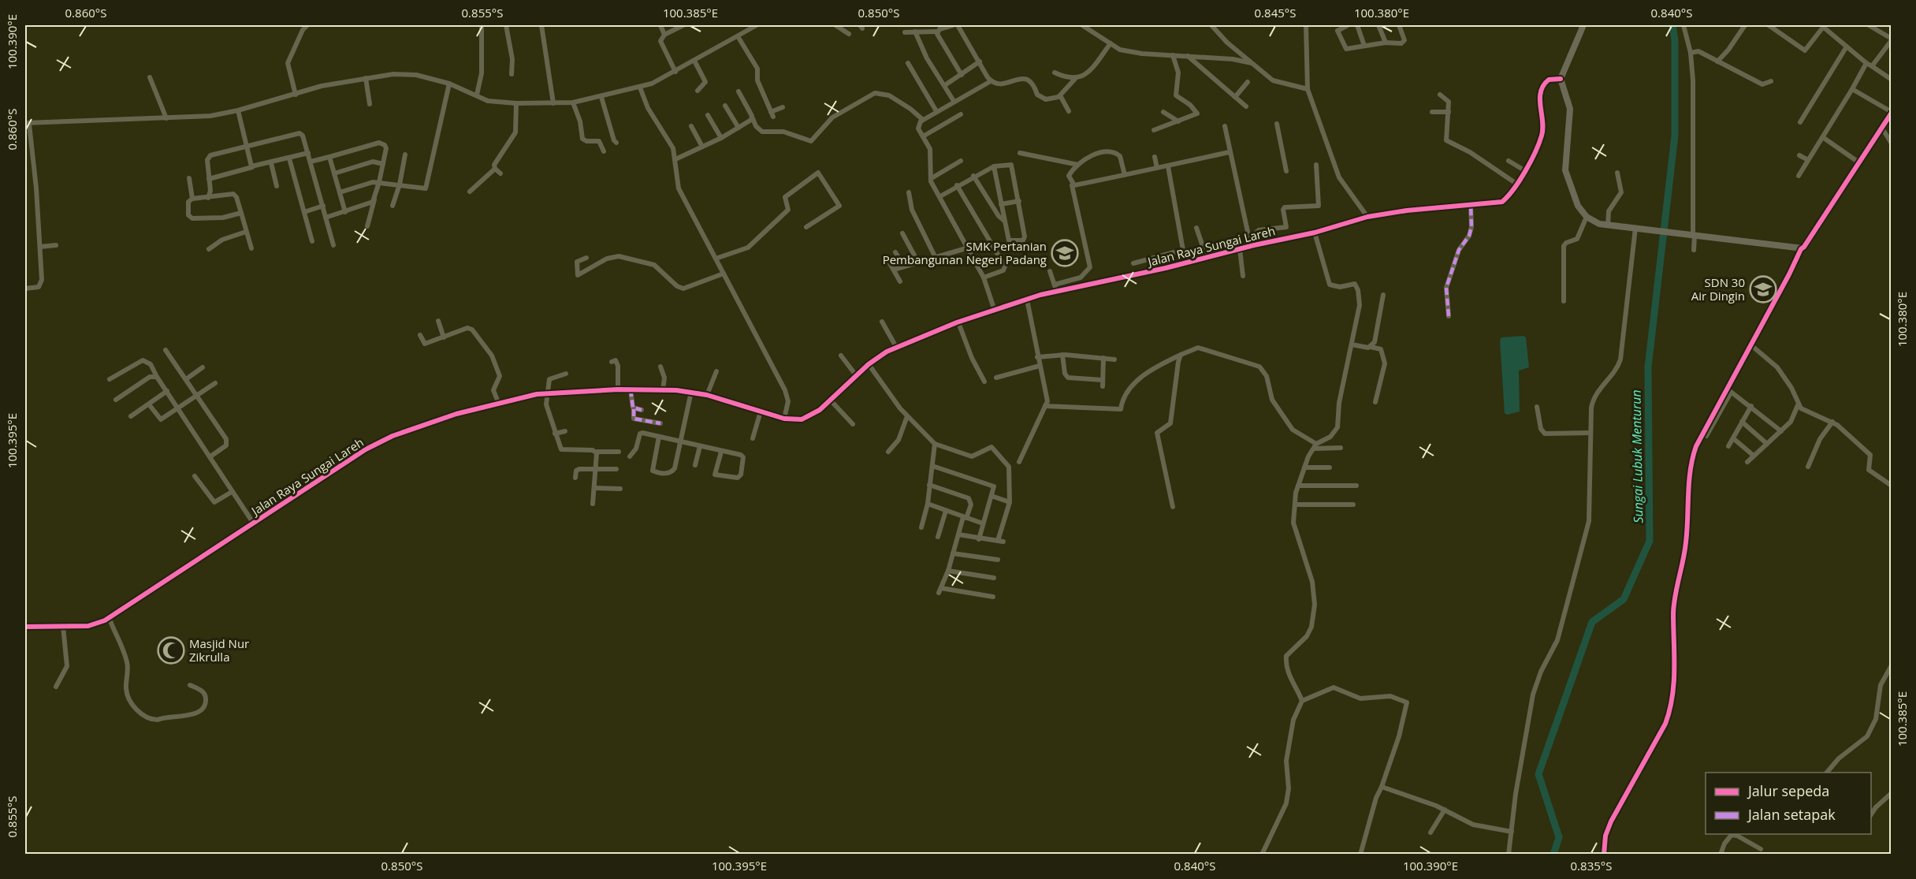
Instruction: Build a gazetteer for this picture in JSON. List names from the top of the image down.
{
  "streets": {
    "street": ["Jalan Raya Sungai Lareh"]
  },
  "water": ["Sungai Lubuk Menturun"],
  "places": {
    "school or university": ["SMK Pertanian Pembangunan Negeri Padang", "SDN 30 Air Dingin"],
    "mosque": ["Masjid Nur Zikrulla"]
  },
  "legend": ["Jalur sepeda", "Jalan setapak"],
  "coordinates": [
    "0.860°S",
    "0.855°S",
    "100.385°E",
    "0.850°S",
    "0.845°S",
    "100.380°E",
    "0.840°S",
    "100.390°E",
    "100.395°E",
    "0.835°S"
  ]
}
